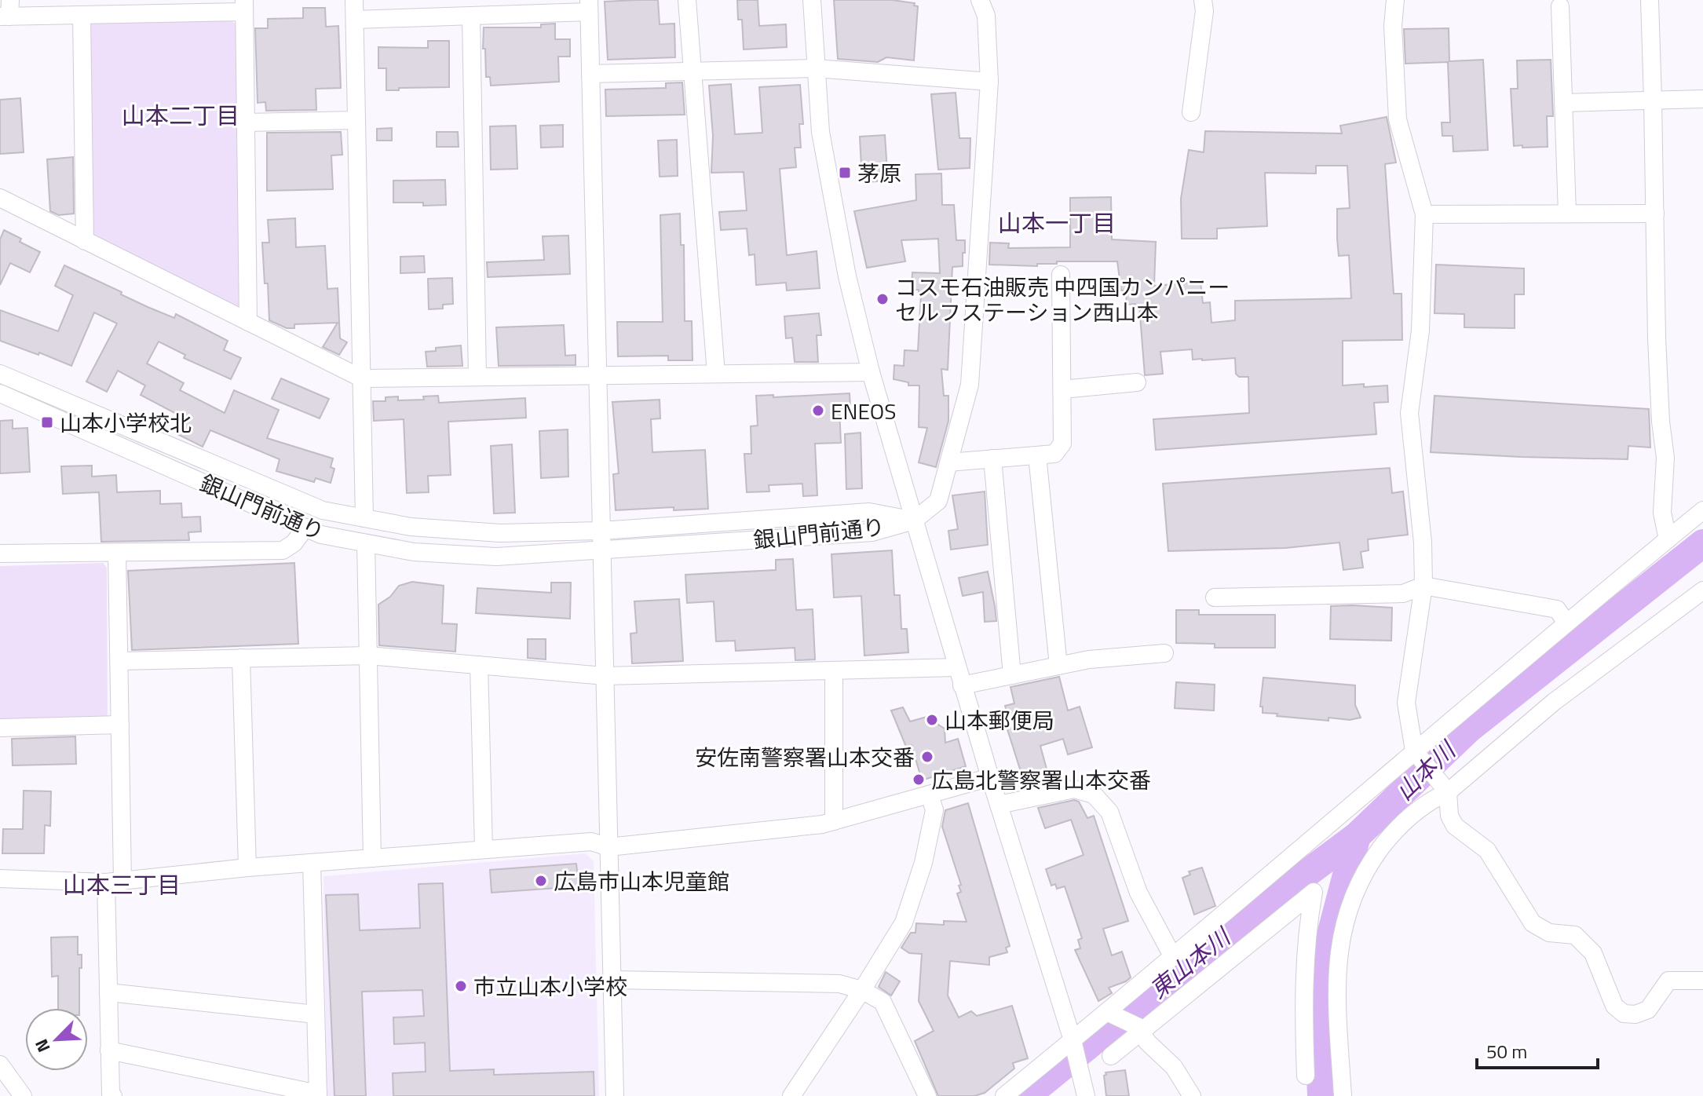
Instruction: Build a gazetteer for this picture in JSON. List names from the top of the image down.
{
  "streets": {
    "street": ["銀山門前通り"]
  },
  "districts": ["山本二丁目", "山本一丁目", "山本三丁目"],
  "water": ["山本川", "東山本川"],
  "places": {
    "transit": ["茅原", "山本小学校北"],
    "other": [
      "コスモ石油販売 中四国カンパニー セルフステーション西山本",
      "ENEOS",
      "山本郵便局",
      "安佐南警察署山本交番",
      "広島北警察署山本交番",
      "広島市山本児童館",
      "市立山本小学校"
    ]
  },
  "scale_bar": "50 m",
  "north": "bottom left"
}
